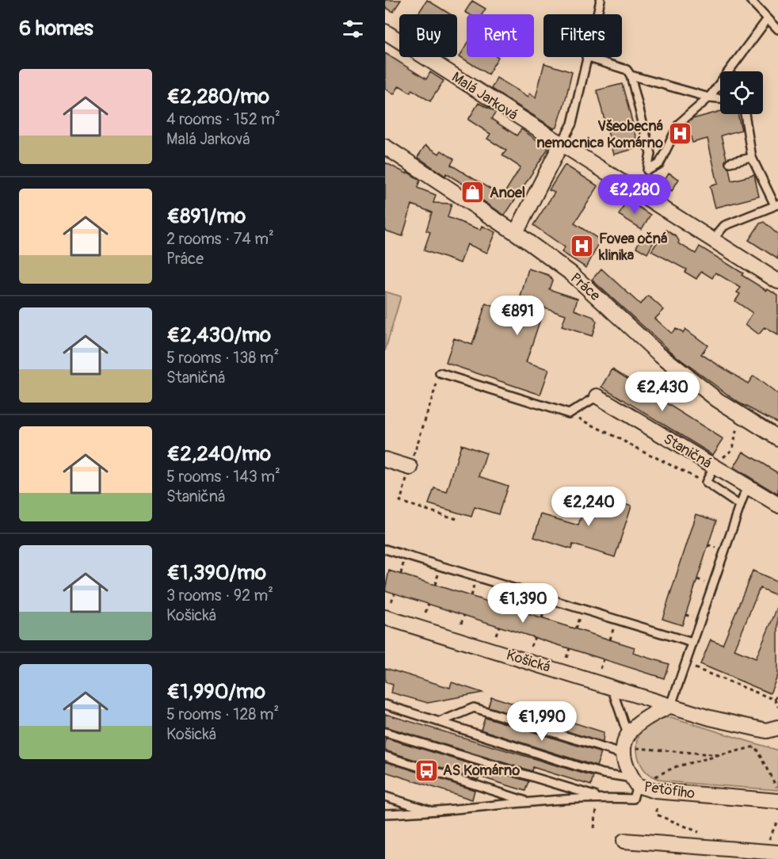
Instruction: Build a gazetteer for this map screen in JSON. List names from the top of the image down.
{
  "streets": {
    "street": [
      "Malá Jarková",
      "Práce",
      "Staničná",
      "Košická",
      "Petöfiho"
    ]
  },
  "places": {
    "hospital": ["Všeobecná nemocnica Komárno", "Fovea očná klinika"],
    "shop": ["Anoel"],
    "bus stop": ["AS Komárno"]
  },
  "page": {
    "heading": "6 homes",
    "chip": ["Buy", "Rent", "Filters"],
    "list": [
      {
        "name": "€2,280/mo",
        "note": "4 rooms · 152 m² · Malá Jarková"
      },
      {
        "name": "€891/mo",
        "note": "2 rooms · 74 m² · Práce"
      },
      {
        "name": "€2,430/mo",
        "note": "5 rooms · 138 m² · Staničná"
      },
      {
        "name": "€2,240/mo",
        "note": "5 rooms · 143 m² · Staničná"
      },
      {
        "name": "€1,390/mo",
        "note": "3 rooms · 92 m² · Košická"
      },
      {
        "name": "€1,990/mo",
        "note": "5 rooms · 128 m² · Košická"
      }
    ],
    "price": [
      "€2,280",
      "€891",
      "€2,430",
      "€2,240",
      "€1,390",
      "€1,990"
    ]
  }
}
